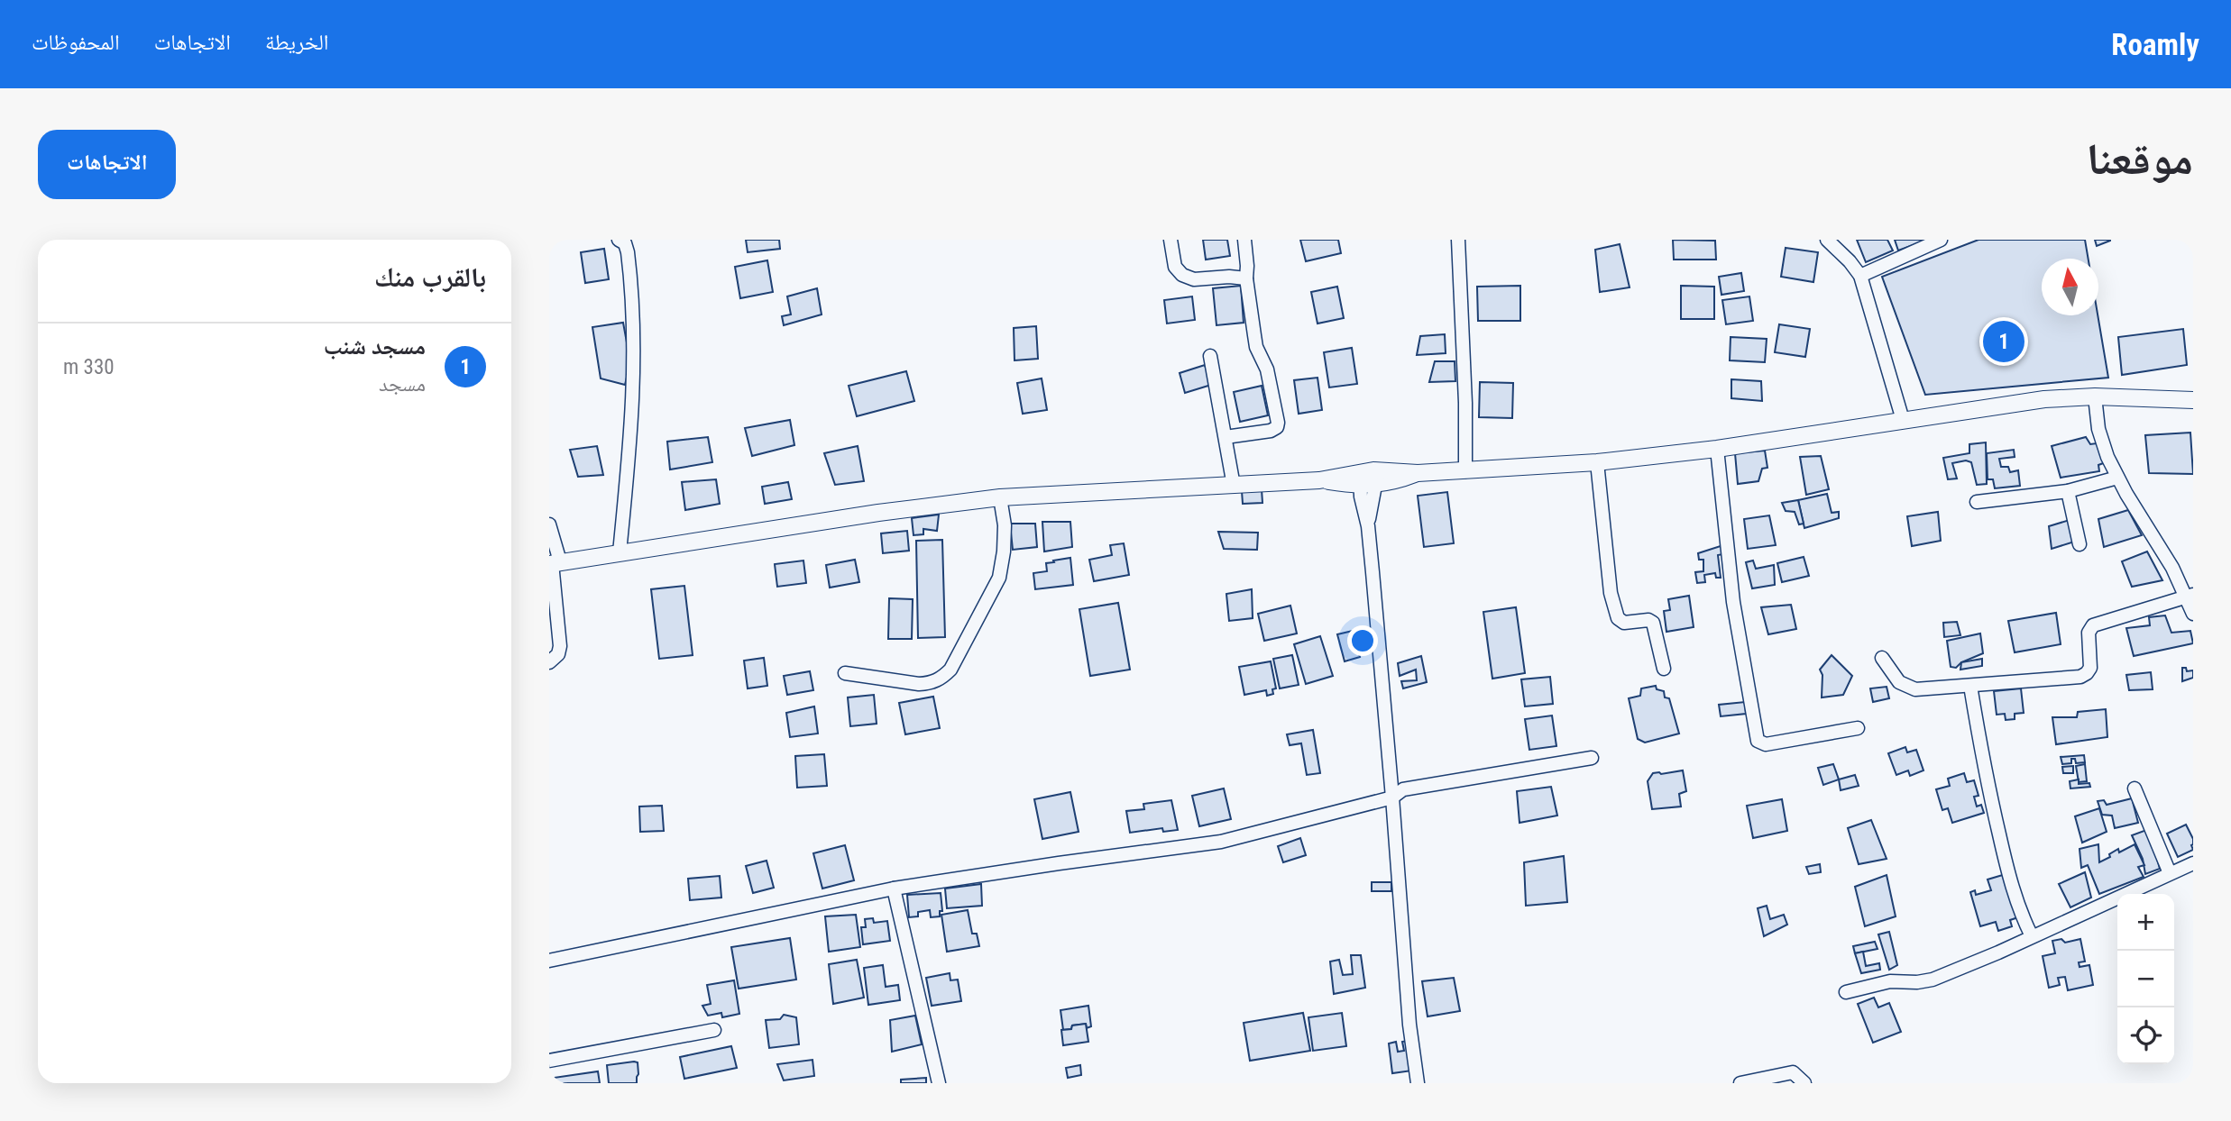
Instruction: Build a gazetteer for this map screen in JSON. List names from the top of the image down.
{
  "north": "top",
  "page": {
    "header": "Roamly",
    "nav": ["الخريطة", "الاتجاهات", "المحفوظات"],
    "title": "موقعنا",
    "buttons": "الاتجاهات",
    "heading": "بالقرب منك",
    "pins": "1",
    "list": [
      {
        "mark": "1",
        "name": "مسجد شنب",
        "note": "مسجد",
        "value": "330 m"
      }
    ],
    "map_buttons": ["+", "−"]
  }
}
